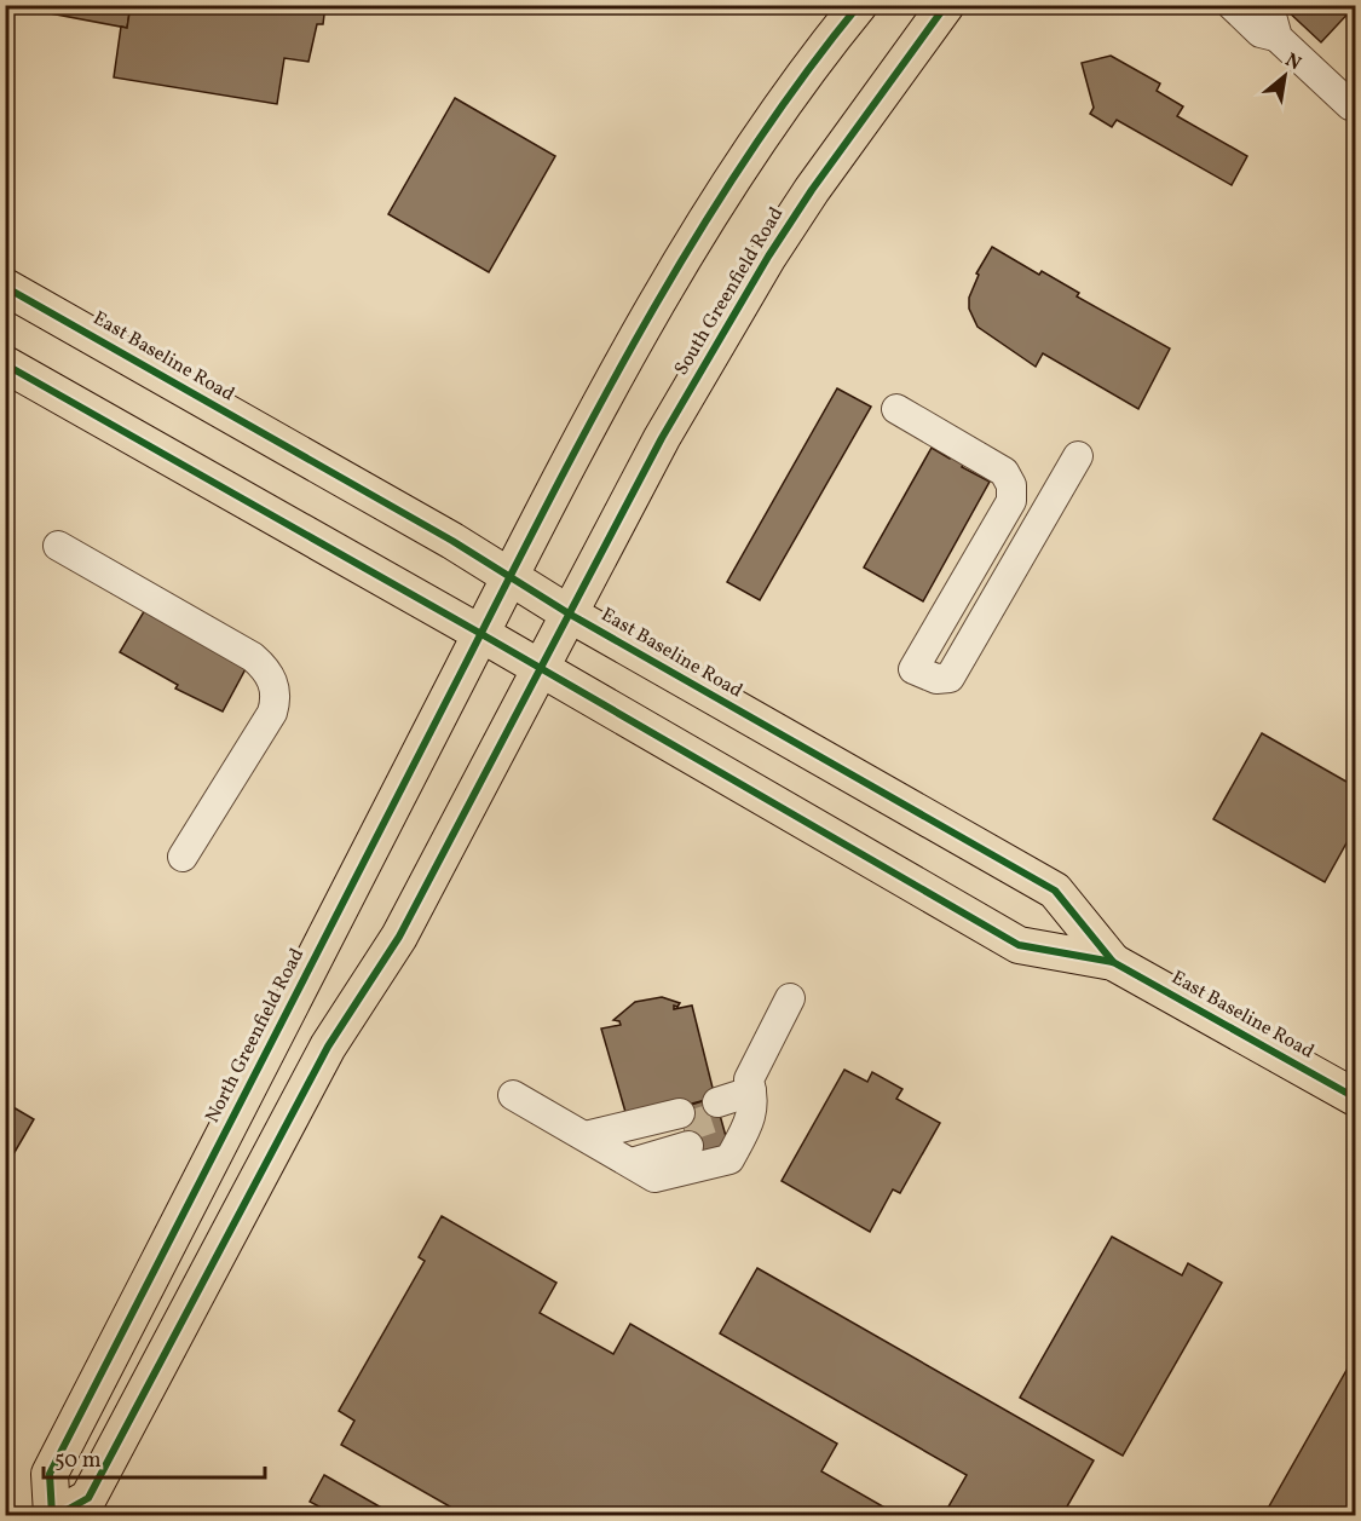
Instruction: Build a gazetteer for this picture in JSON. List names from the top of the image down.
{
  "streets": {
    "main road": ["South Greenfield Road", "East Baseline Road", "North Greenfield Road"]
  },
  "crossings": [
    ["South Greenfield Road", "East Baseline Road"],
    ["South Greenfield Road", "North Greenfield Road"],
    ["East Baseline Road", "North Greenfield Road"]
  ],
  "scale_bar": "50 m",
  "north": "top right"
}
